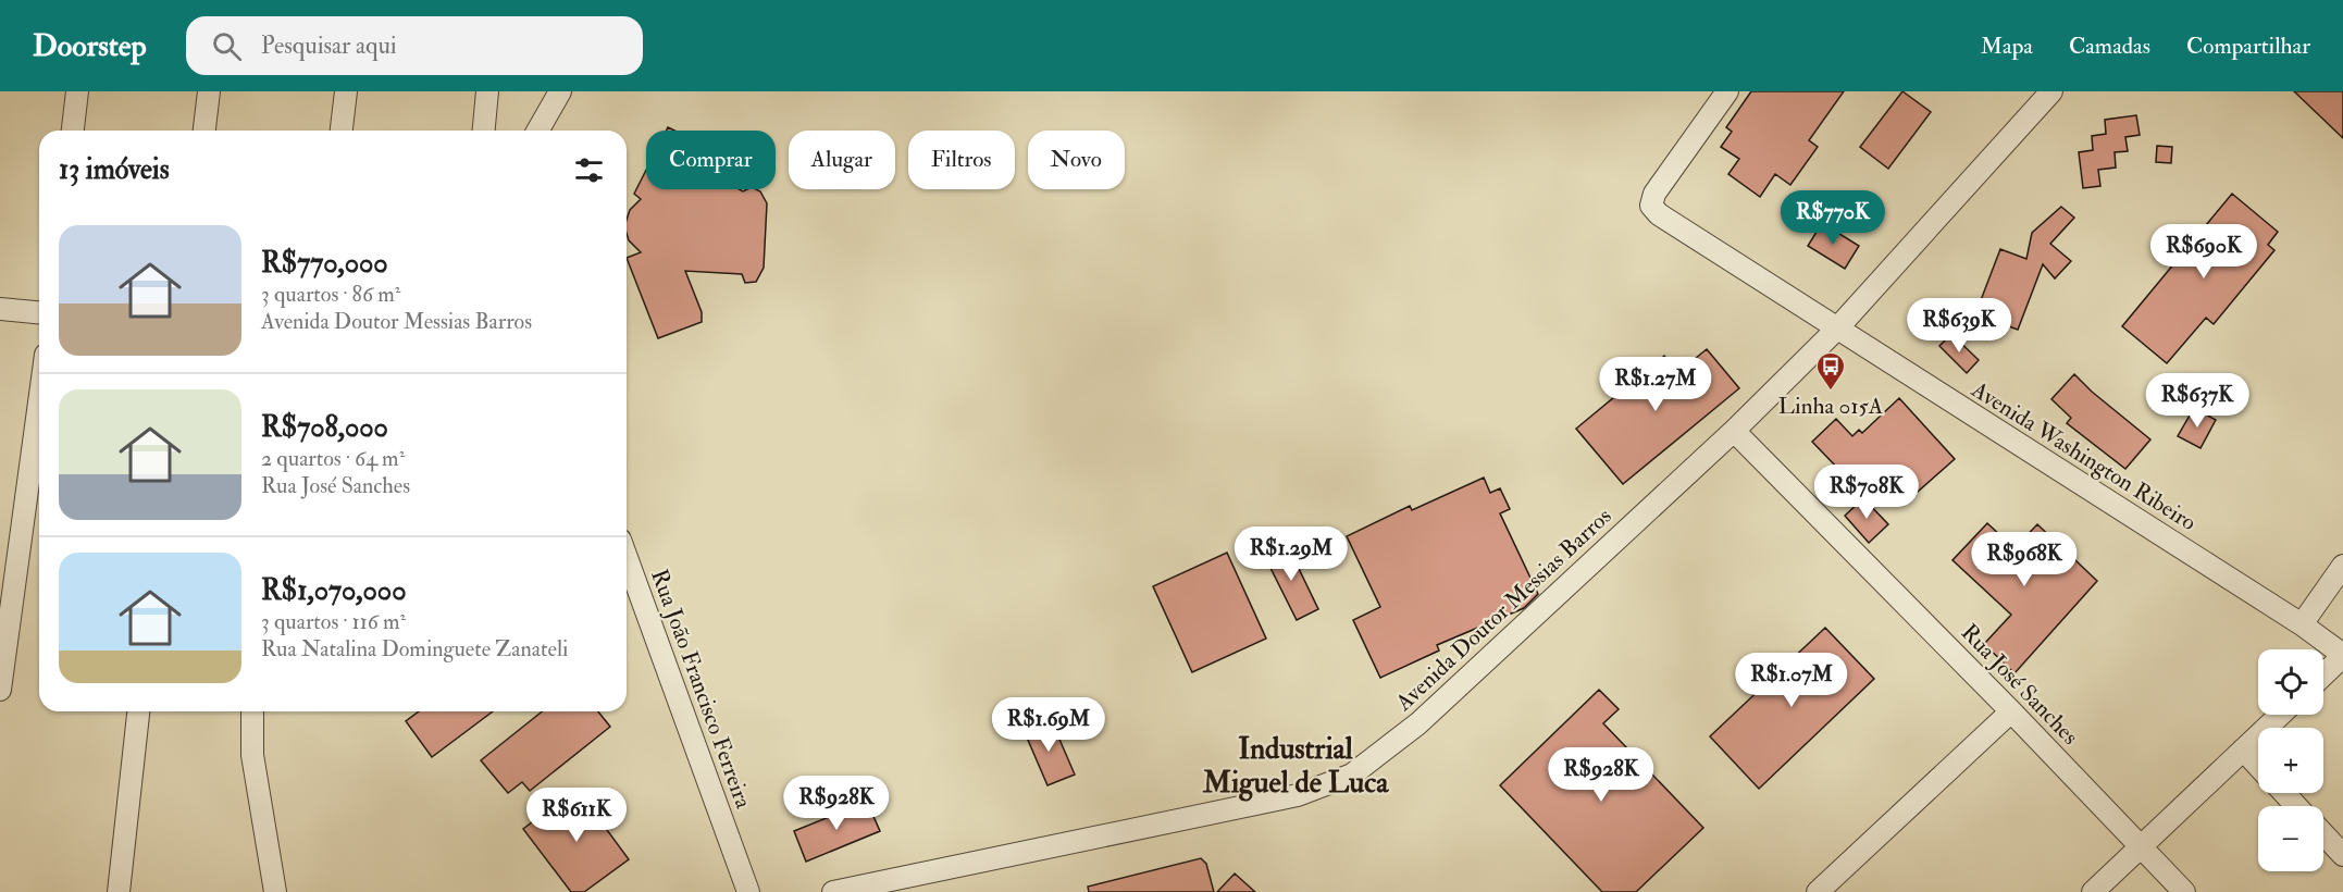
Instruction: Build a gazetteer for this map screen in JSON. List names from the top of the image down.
{
  "streets": {
    "street": [
      "Avenida Washington Ribeiro",
      "Avenida Doutor Messias Barros",
      "Rua José Sanches",
      "Rua João Francisco Ferreira"
    ]
  },
  "crossings": [
    ["Avenida Washington Ribeiro", "Avenida Doutor Messias Barros"],
    ["Avenida Doutor Messias Barros", "Rua José Sanches"]
  ],
  "districts": ["Industrial Miguel de Luca"],
  "places": {
    "bus stop": ["Linha 015A"]
  },
  "page": {
    "header": "Doorstep",
    "search": "Pesquisar aqui",
    "nav": ["Mapa", "Camadas", "Compartilhar"],
    "chip": [
      "Comprar",
      "Alugar",
      "Filtros",
      "Novo"
    ],
    "heading": "13 imóveis",
    "price": [
      "R$770K",
      "R$690K",
      "R$639K",
      "R$1.27M",
      "R$637K",
      "R$708K",
      "R$1.29M",
      "R$968K",
      "R$1.07M",
      "R$1.69M",
      "R$928K",
      "R$928K",
      "R$611K"
    ],
    "list": [
      {
        "name": "R$770,000",
        "note": "3 quartos · 86 m² · Avenida Doutor Messias Barros"
      },
      {
        "name": "R$708,000",
        "note": "2 quartos · 64 m² · Rua José Sanches"
      },
      {
        "name": "R$1,070,000",
        "note": "3 quartos · 116 m² · Rua Natalina Dominguete Zanateli"
      }
    ],
    "map_buttons": ["+", "−"]
  }
}
